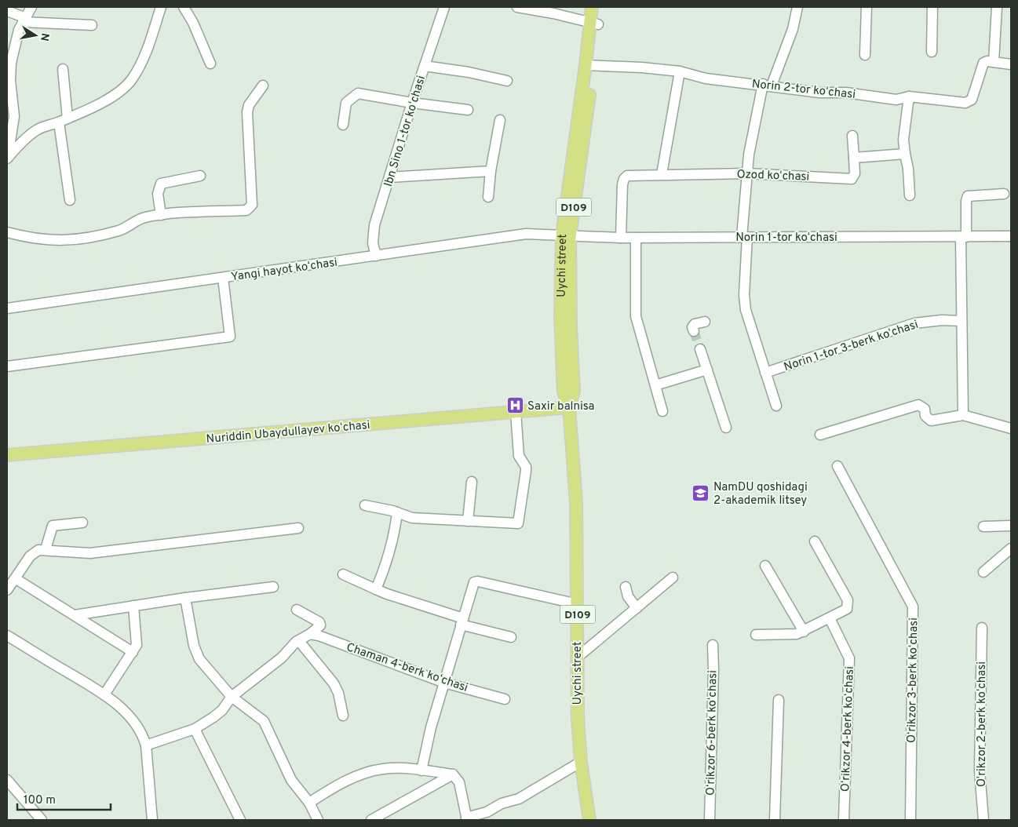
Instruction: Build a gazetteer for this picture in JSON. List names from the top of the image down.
{
  "streets": {
    "main road": ["D109", "Uychi street", "Nuriddin Ubaydullayev koʻchasi"],
    "street": [
      "Norin 2-tor koʻchasi",
      "Ibn Sino 1-tor koʻchasi",
      "Ozod koʻchasi",
      "Norin 1-tor koʻchasi",
      "Yangi hayot koʻchasi",
      "Norin 1-tor 3-berk koʻchasi",
      "Chaman 4-berk koʻchasi",
      "Oʻrikzor 3-berk koʻchasi",
      "Oʻrikzor 2-berk koʻchasi",
      "Oʻrikzor 4-berk koʻchasi",
      "Oʻrikzor 6-berk koʻchasi"
    ]
  },
  "crossings": [
    ["Norin 2-tor koʻchasi", "Uychi street"],
    ["Ibn Sino 1-tor koʻchasi", "Yangi hayot koʻchasi"],
    ["Ozod koʻchasi", "Norin 1-tor koʻchasi"],
    ["Norin 1-tor koʻchasi", "Uychi street"],
    ["Norin 1-tor koʻchasi", "Yangi hayot koʻchasi"],
    ["Uychi street", "Yangi hayot koʻchasi"],
    ["Uychi street", "Nuriddin Ubaydullayev koʻchasi"]
  ],
  "places": {
    "hospital": ["Saxir balnisa"],
    "school or university": ["NamDU qoshidagi 2-akademik litsey"]
  },
  "scale_bar": "100 m",
  "north": "right"
}
